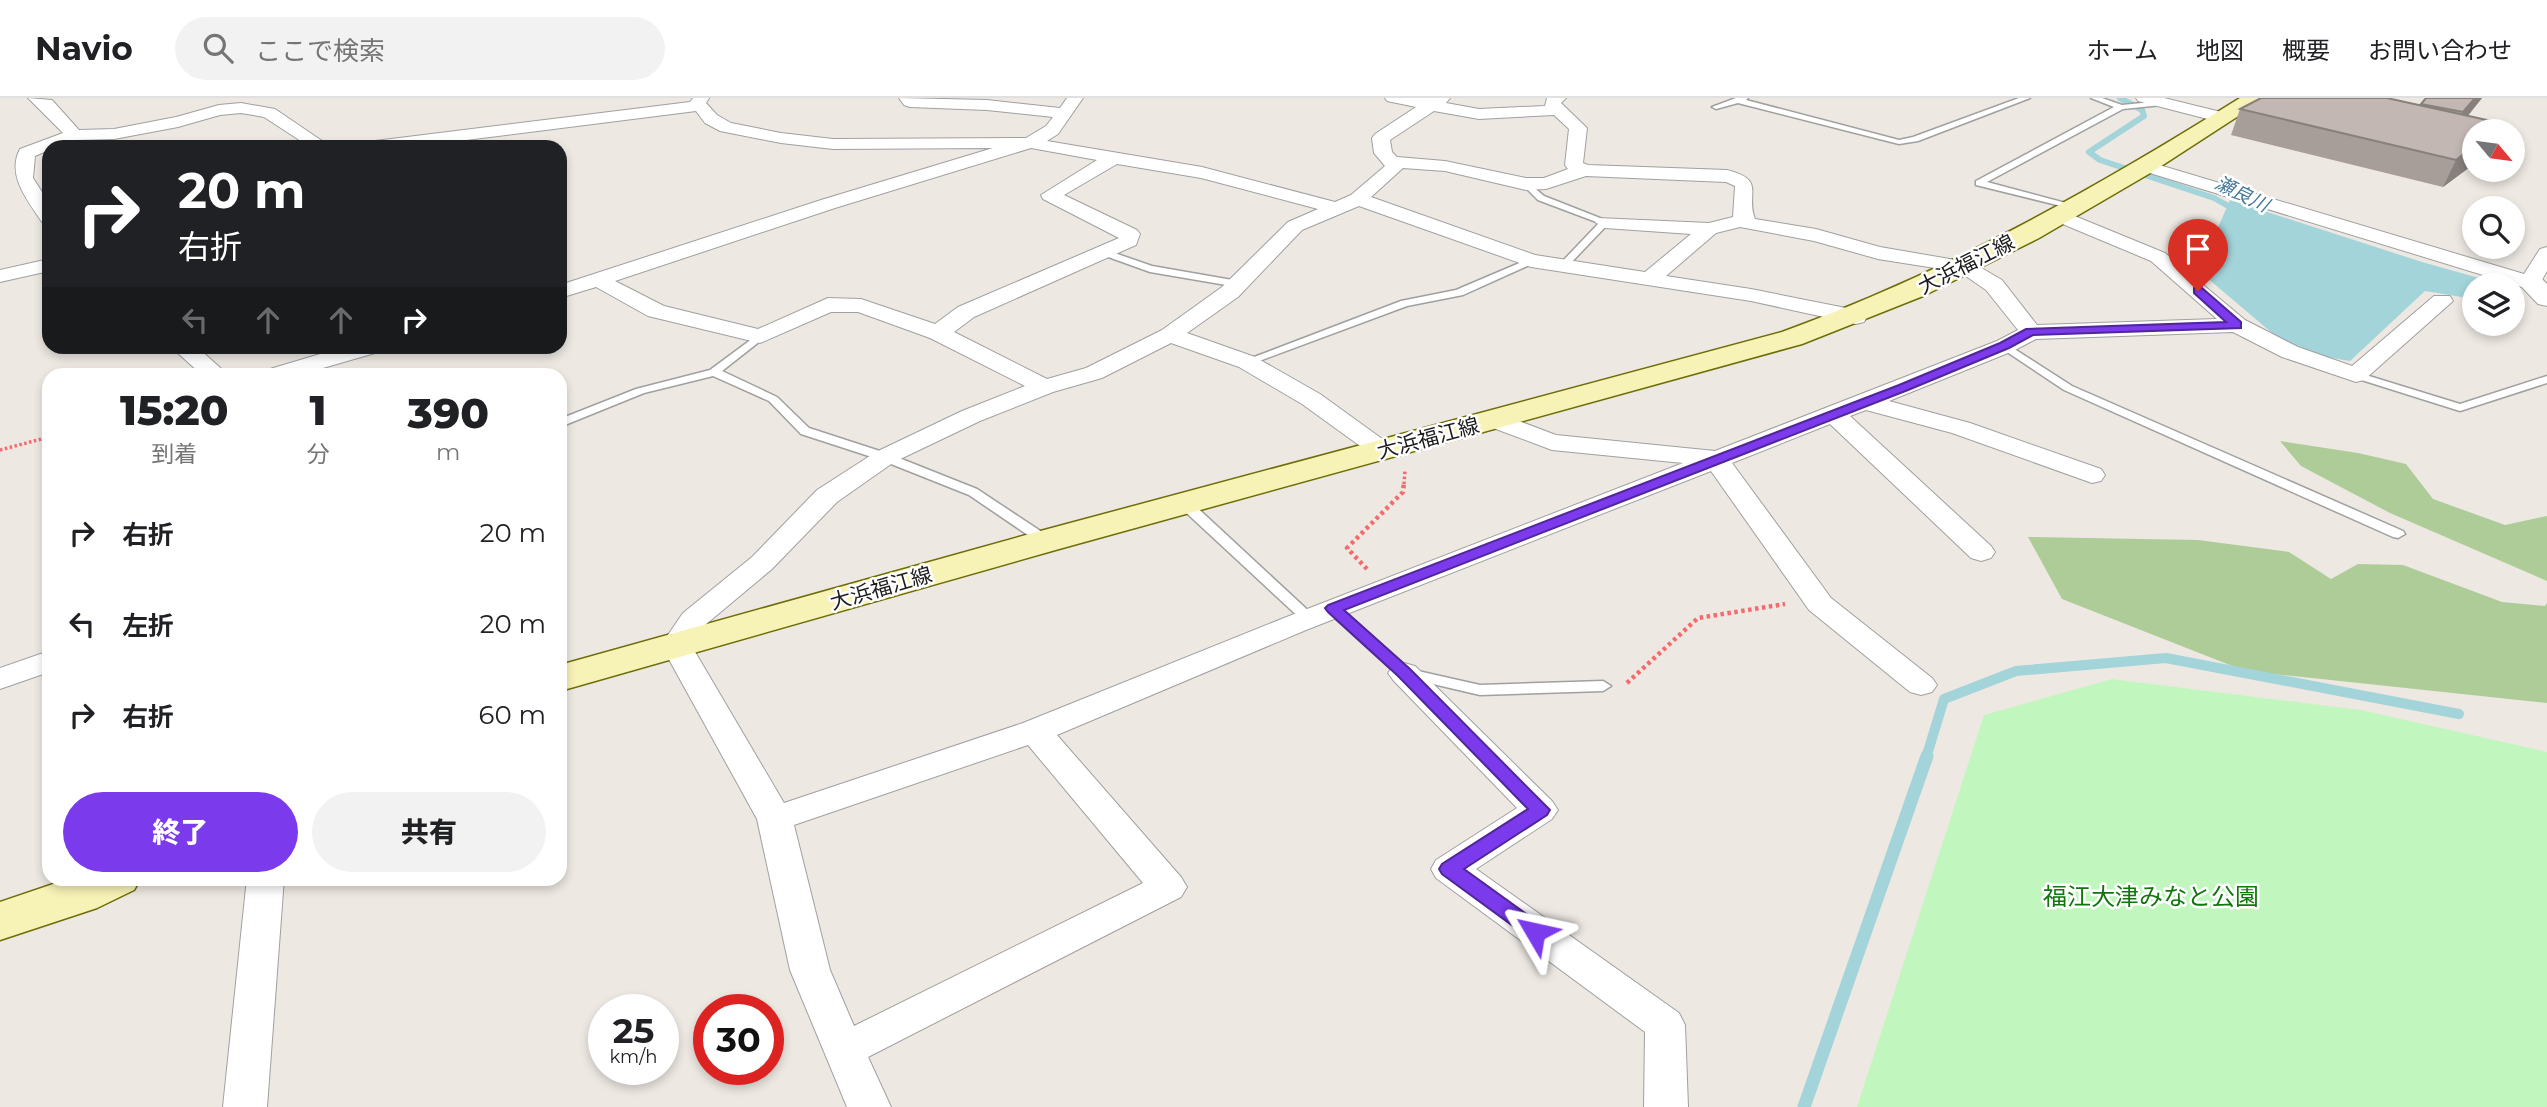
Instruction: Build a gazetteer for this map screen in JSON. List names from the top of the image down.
{
  "streets": {
    "main road": ["大浜福江線"]
  },
  "water": ["瀬良川"],
  "parks": ["福江大津みなと公園"],
  "north": "bottom right",
  "page": {
    "header": "Navio",
    "search": "ここで検索",
    "nav": [
      "ホーム",
      "地図",
      "概要",
      "お問い合わせ"
    ],
    "turn": ["20 m", "右折"],
    "eta": [
      "15:20",
      "到着",
      "1",
      "分",
      "390",
      "m"
    ],
    "list": [
      {
        "name": "右折",
        "value": "20 m"
      },
      {
        "name": "左折",
        "value": "20 m"
      },
      {
        "name": "右折",
        "value": "60 m"
      }
    ],
    "buttons": ["終了", "共有"],
    "speed": "25 km/h",
    "limit": "30"
  }
}
